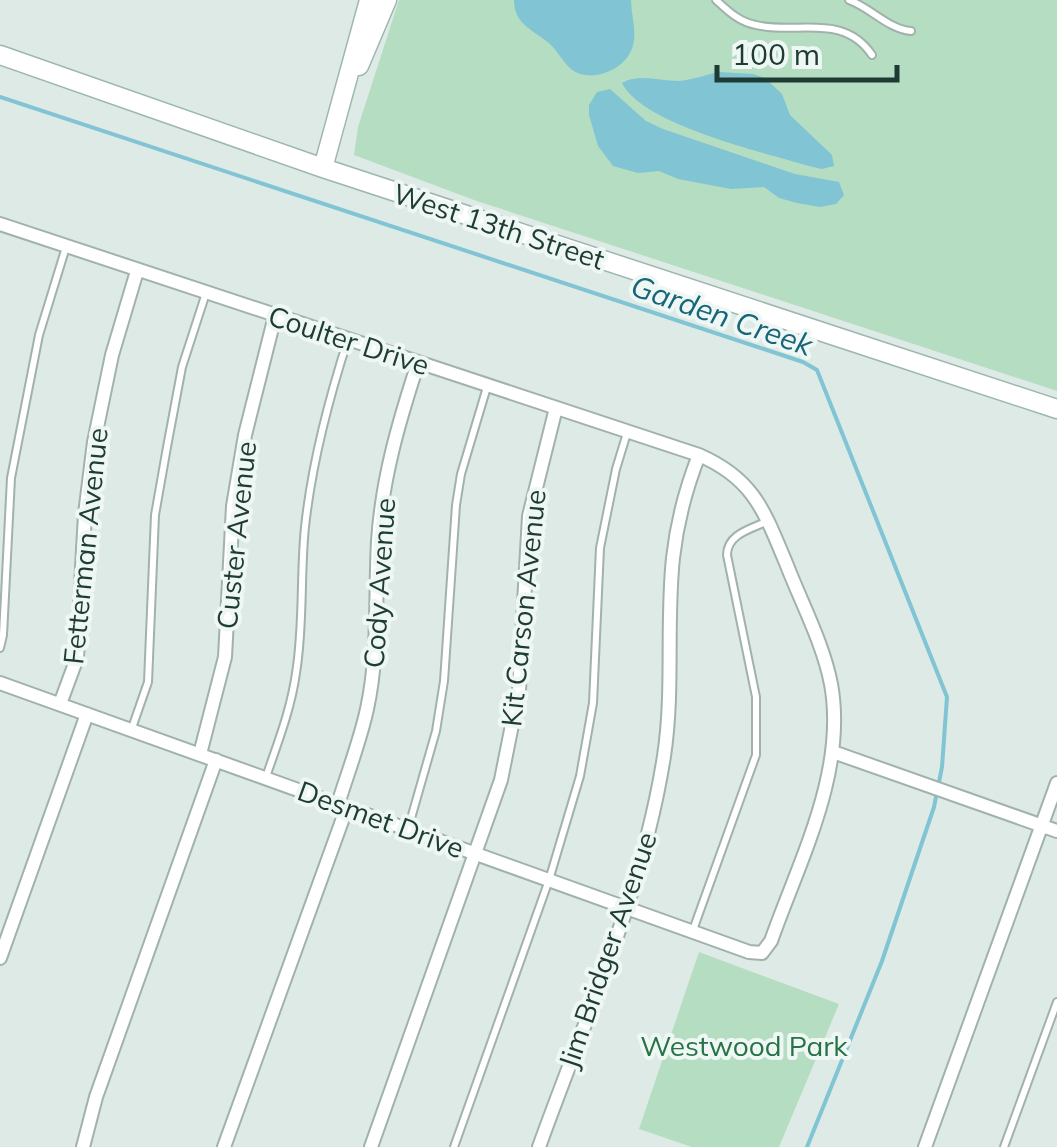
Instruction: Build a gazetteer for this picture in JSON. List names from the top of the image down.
{
  "streets": {
    "main road": ["West 13th Street"],
    "street": [
      "Coulter Drive",
      "Custer Avenue",
      "Fetterman Avenue",
      "Cody Avenue",
      "Kit Carson Avenue",
      "Desmet Drive",
      "Jim Bridger Avenue"
    ]
  },
  "crossings": [
    ["Coulter Drive", "Custer Avenue"],
    ["Coulter Drive", "Fetterman Avenue"],
    ["Coulter Drive", "Cody Avenue"],
    ["Coulter Drive", "Kit Carson Avenue"],
    ["Coulter Drive", "Desmet Drive"],
    ["Coulter Drive", "Jim Bridger Avenue"],
    ["Custer Avenue", "Desmet Drive"],
    ["Fetterman Avenue", "Desmet Drive"],
    ["Cody Avenue", "Desmet Drive"],
    ["Kit Carson Avenue", "Desmet Drive"],
    ["Desmet Drive", "Jim Bridger Avenue"]
  ],
  "water": ["Garden Creek"],
  "parks": ["Westwood Park"],
  "scale_bar": "100 m"
}
